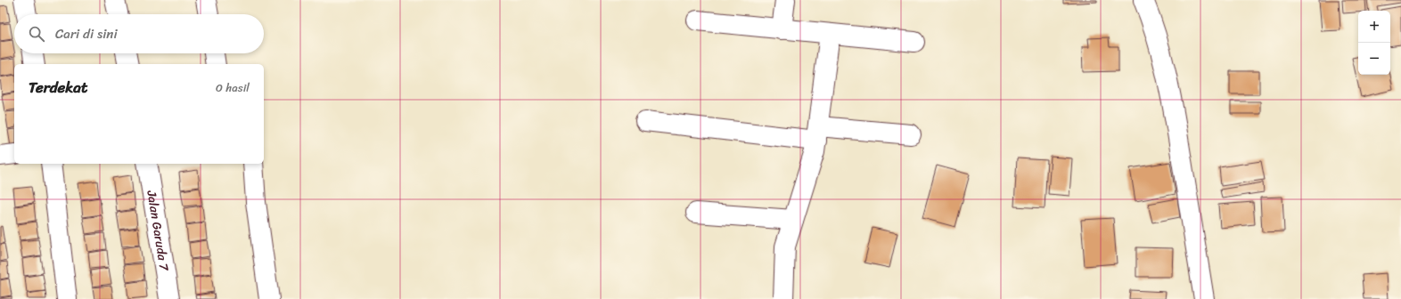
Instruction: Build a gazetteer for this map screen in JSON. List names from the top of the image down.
{
  "streets": {
    "street": ["Jalan Garuda 7"]
  },
  "page": {
    "map_buttons": ["+", "−"],
    "search": "Cari di sini",
    "heading": ["Terdekat", "0 hasil"]
  }
}
